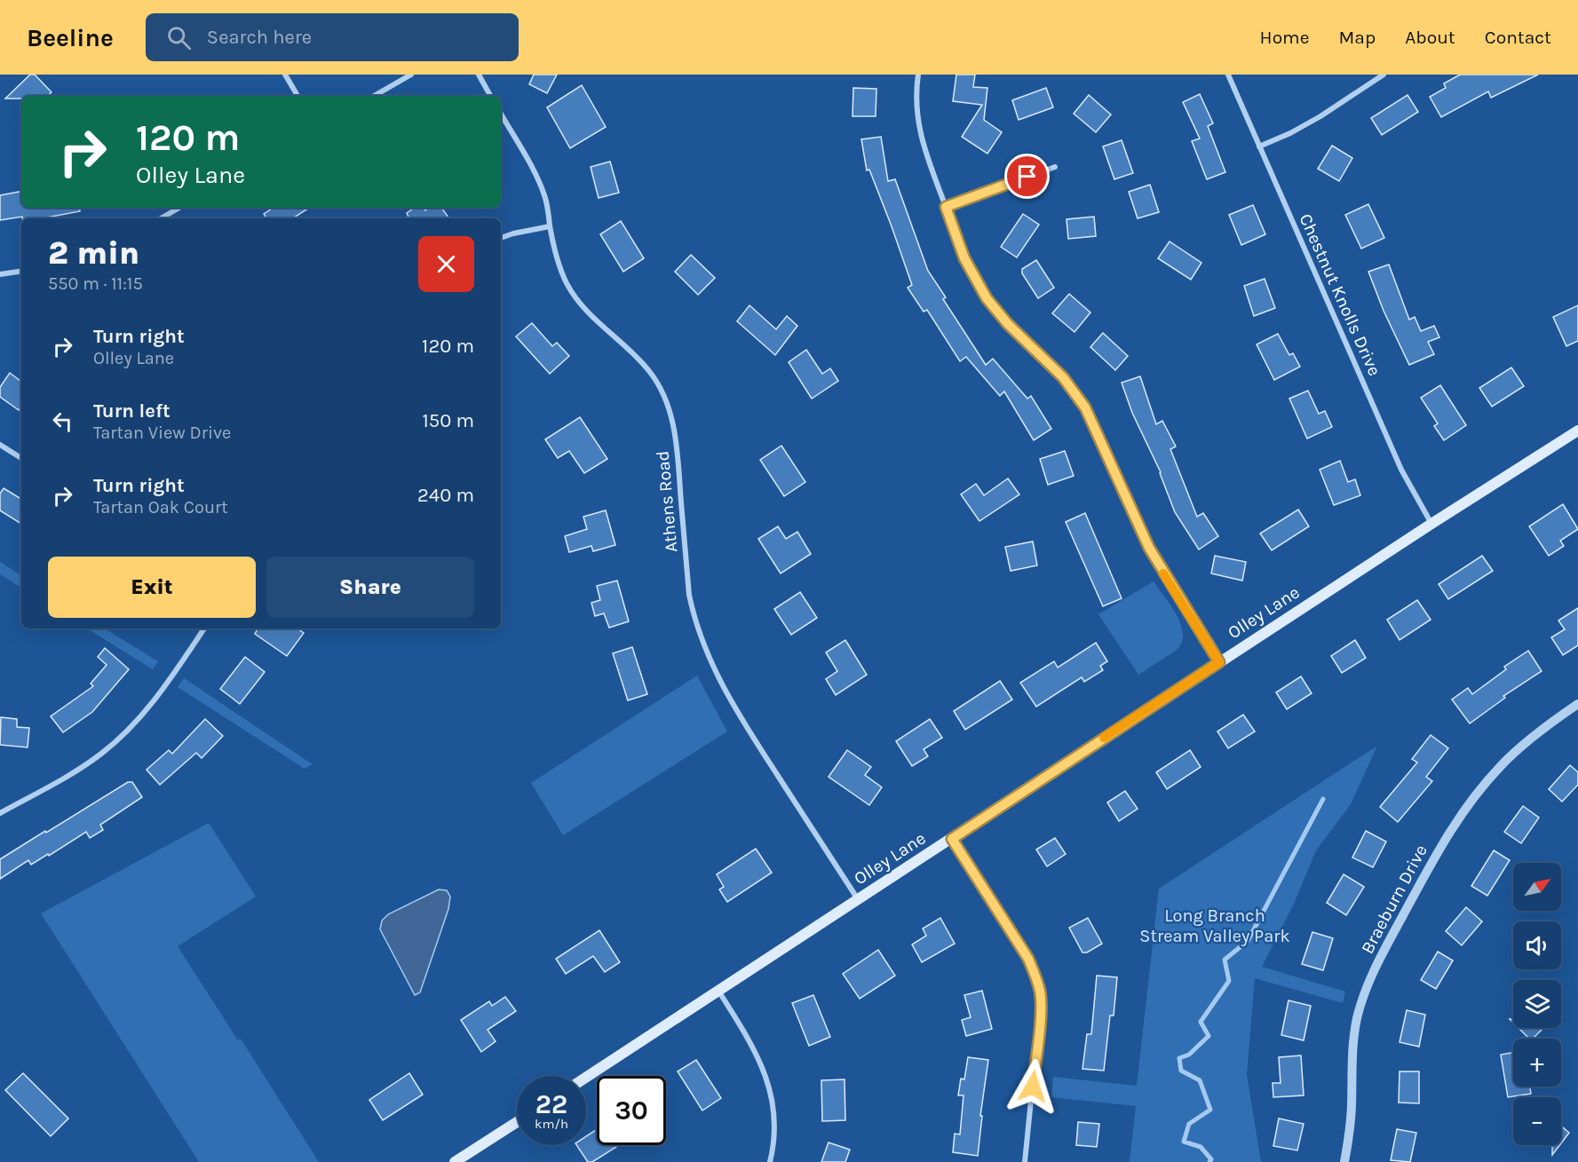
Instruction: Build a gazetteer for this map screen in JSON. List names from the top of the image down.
{
  "streets": {
    "main road": ["Olley Lane"],
    "street": ["Chestnut Knolls Drive", "Athens Road", "Braeburn Drive"]
  },
  "crossings": [
    ["Chestnut Knolls Drive", "Olley Lane"],
    ["Athens Road", "Olley Lane"]
  ],
  "parks": ["Long Branch Stream Valley Park"],
  "north": "top right",
  "page": {
    "header": "Beeline",
    "search": "Search here",
    "nav": [
      "Home",
      "Map",
      "About",
      "Contact"
    ],
    "turn": ["120 m", "Olley Lane"],
    "heading": ["2 min", "550 m · 11:15"],
    "list": [
      {
        "name": "Turn right",
        "note": "Olley Lane",
        "value": "120 m"
      },
      {
        "name": "Turn left",
        "note": "Tartan View Drive",
        "value": "150 m"
      },
      {
        "name": "Turn right",
        "note": "Tartan Oak Court",
        "value": "240 m"
      }
    ],
    "buttons": ["Exit", "Share"],
    "map_buttons": ["+", "−"],
    "speed": "22 km/h",
    "limit": "30"
  }
}
